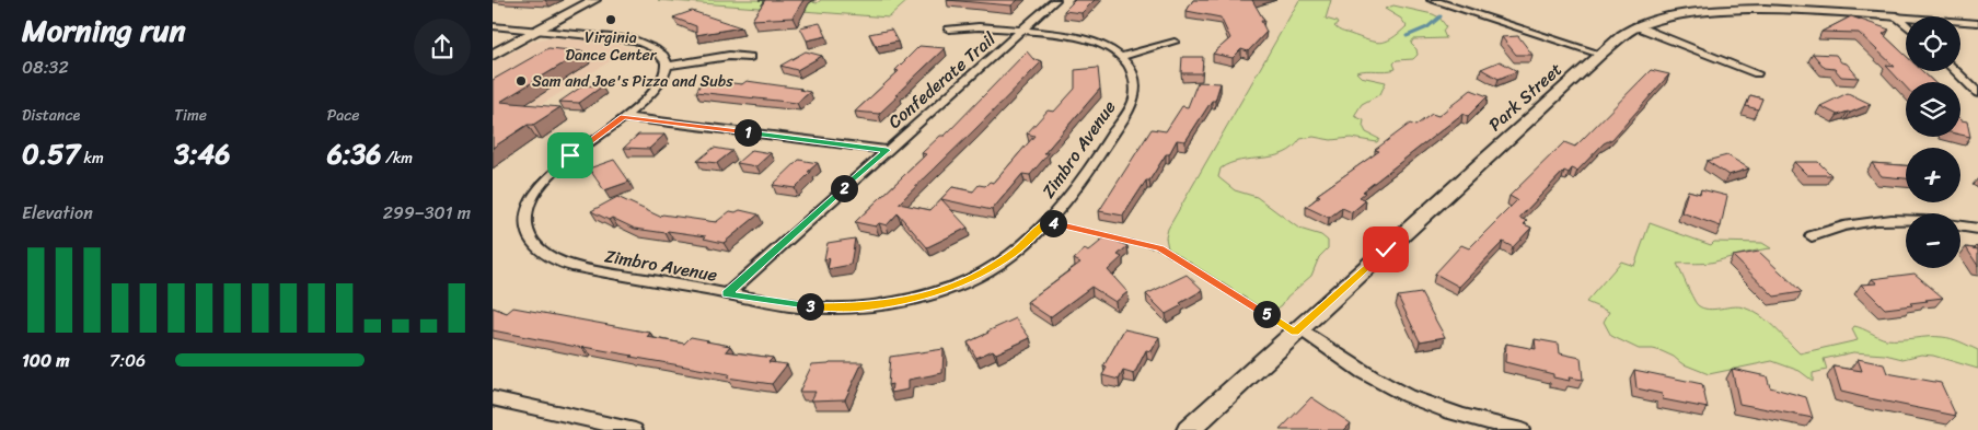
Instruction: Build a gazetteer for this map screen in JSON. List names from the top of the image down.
{
  "streets": {
    "street": ["Confederate Trail", "Park Street", "Zimbro Avenue"]
  },
  "crossings": [
    ["Confederate Trail", "Zimbro Avenue"]
  ],
  "places": ["Virginia Dance Center", "Sam and Joe's Pizza and Subs"],
  "page": {
    "heading": ["Morning run", "08:32"],
    "map_buttons": ["+", "−"],
    "stats": [
      ["Distance", "0.57 km"],
      ["Time", "3:46"],
      ["Pace", "6:36 /km"]
    ],
    "pins": [
      "1",
      "2",
      "4",
      "3",
      "5"
    ],
    "chart": ["Elevation", "299–301 m"],
    "list": [
      {
        "name": "100 m",
        "note": "7:06"
      }
    ]
  }
}
